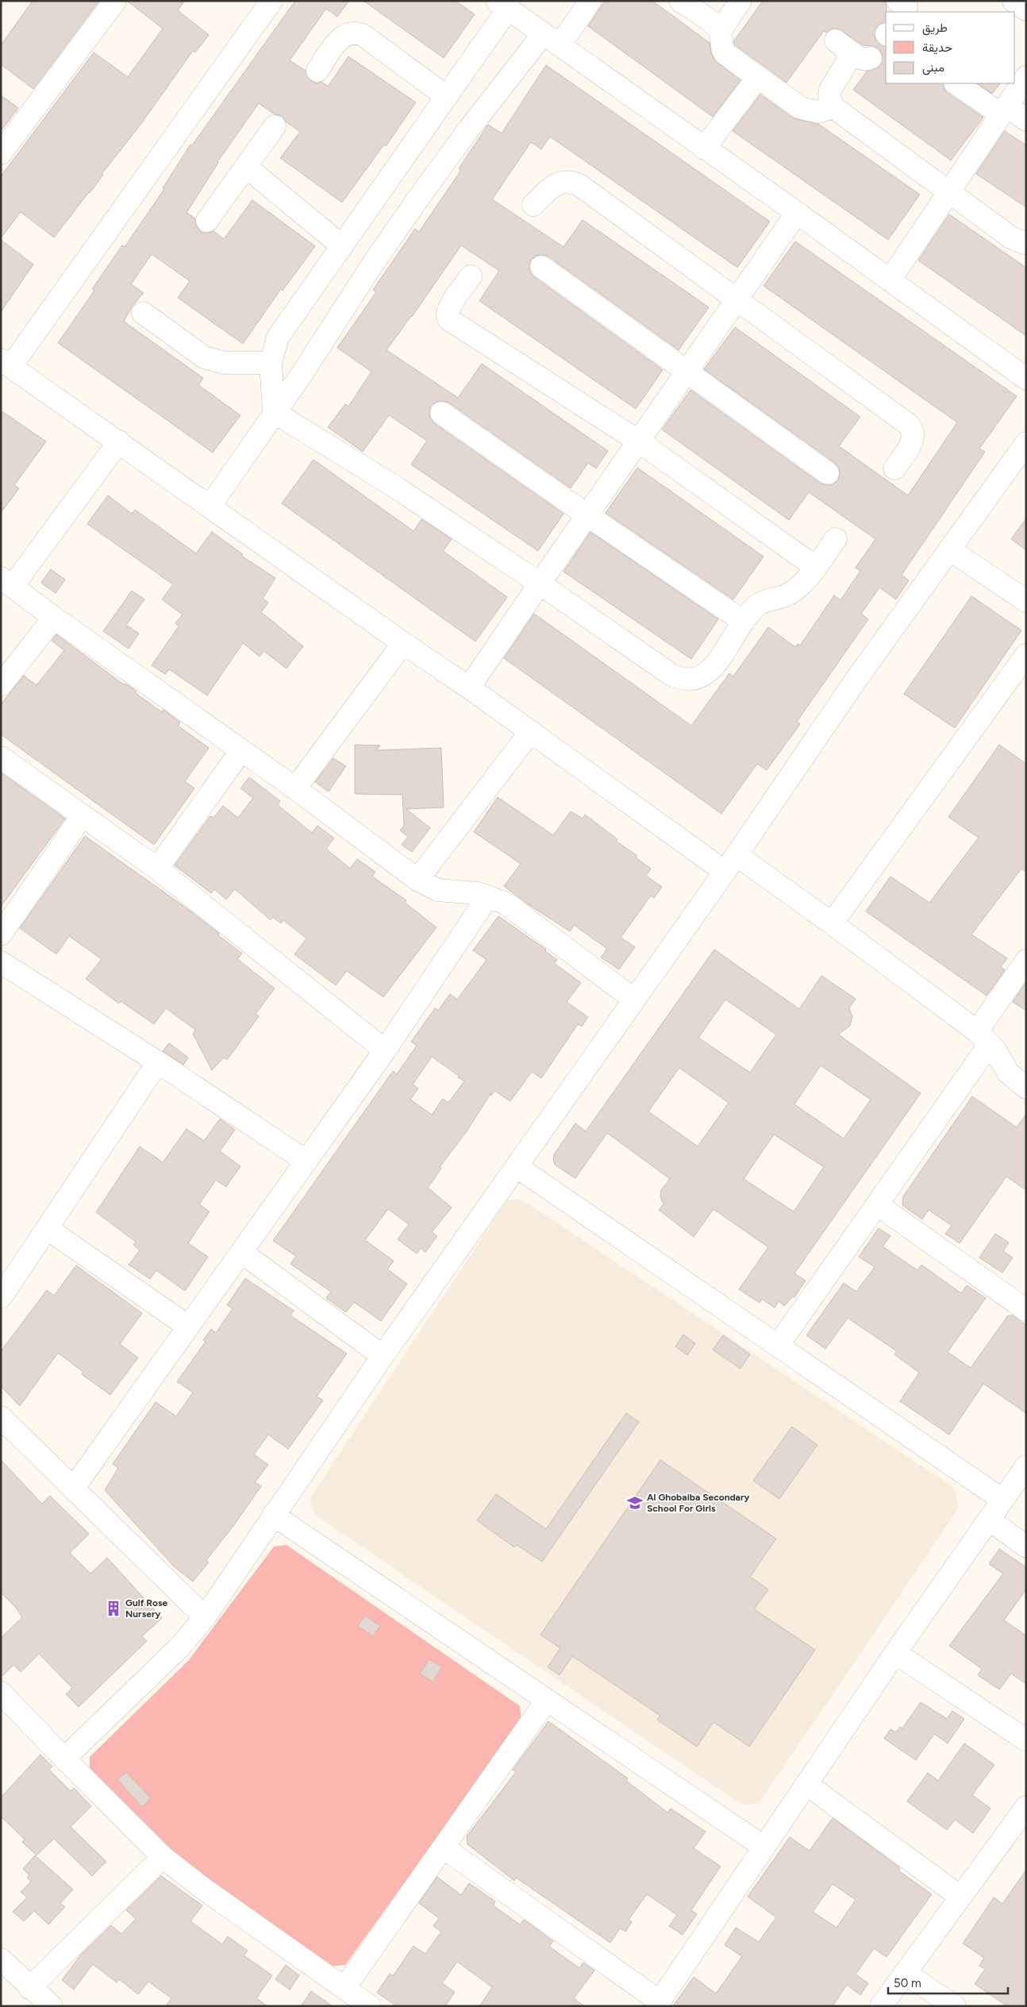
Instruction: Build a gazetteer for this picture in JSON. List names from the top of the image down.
{
  "places": {
    "school or university": ["Al Ghobaiba Secondary School For Girls"],
    "building": ["Gulf Rose Nursery"]
  },
  "legend": ["طريق", "حديقة", "مبنى"],
  "scale_bar": "50 m"
}
